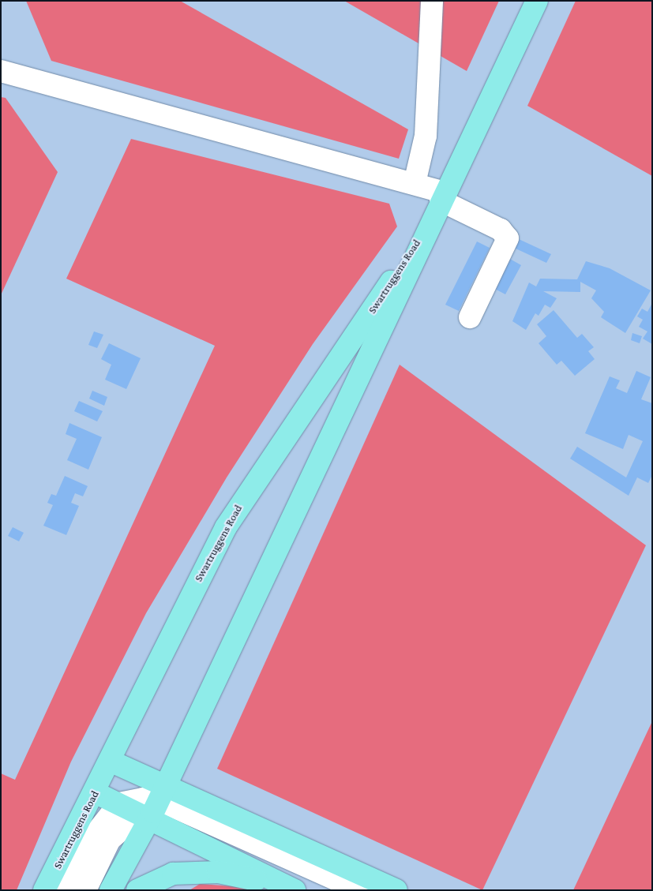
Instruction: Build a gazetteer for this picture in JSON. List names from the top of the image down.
{
  "streets": {
    "main road": ["Swartruggens Road"]
  }
}
